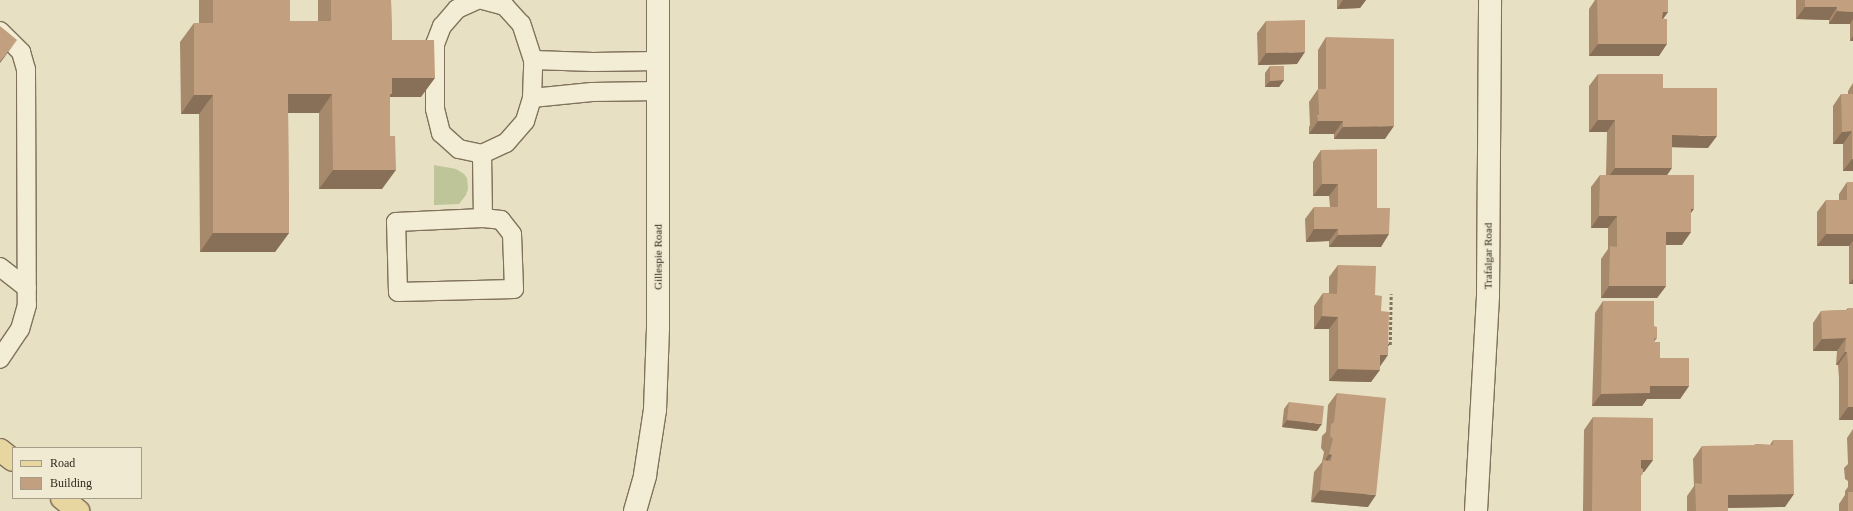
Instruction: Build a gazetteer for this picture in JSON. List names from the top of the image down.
{
  "streets": {
    "street": ["Trafalgar Road", "Gillespie Road"]
  },
  "legend": ["Road", "Building"]
}
